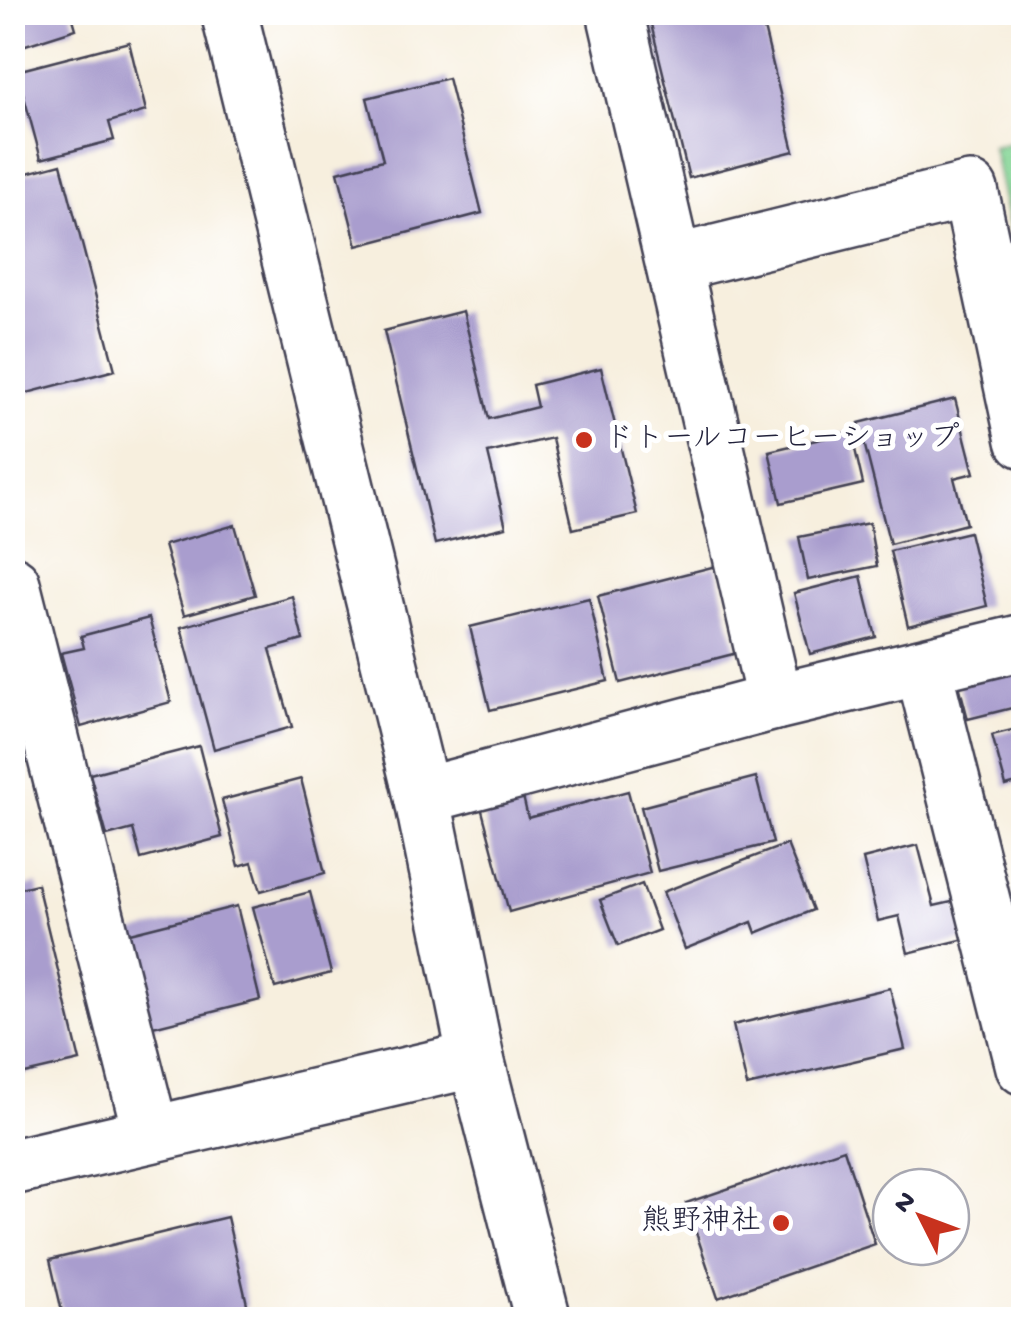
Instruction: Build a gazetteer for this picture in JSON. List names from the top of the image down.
{
  "places": ["ドトールコーヒーショップ", "熊野神社"],
  "north": "top left"
}
